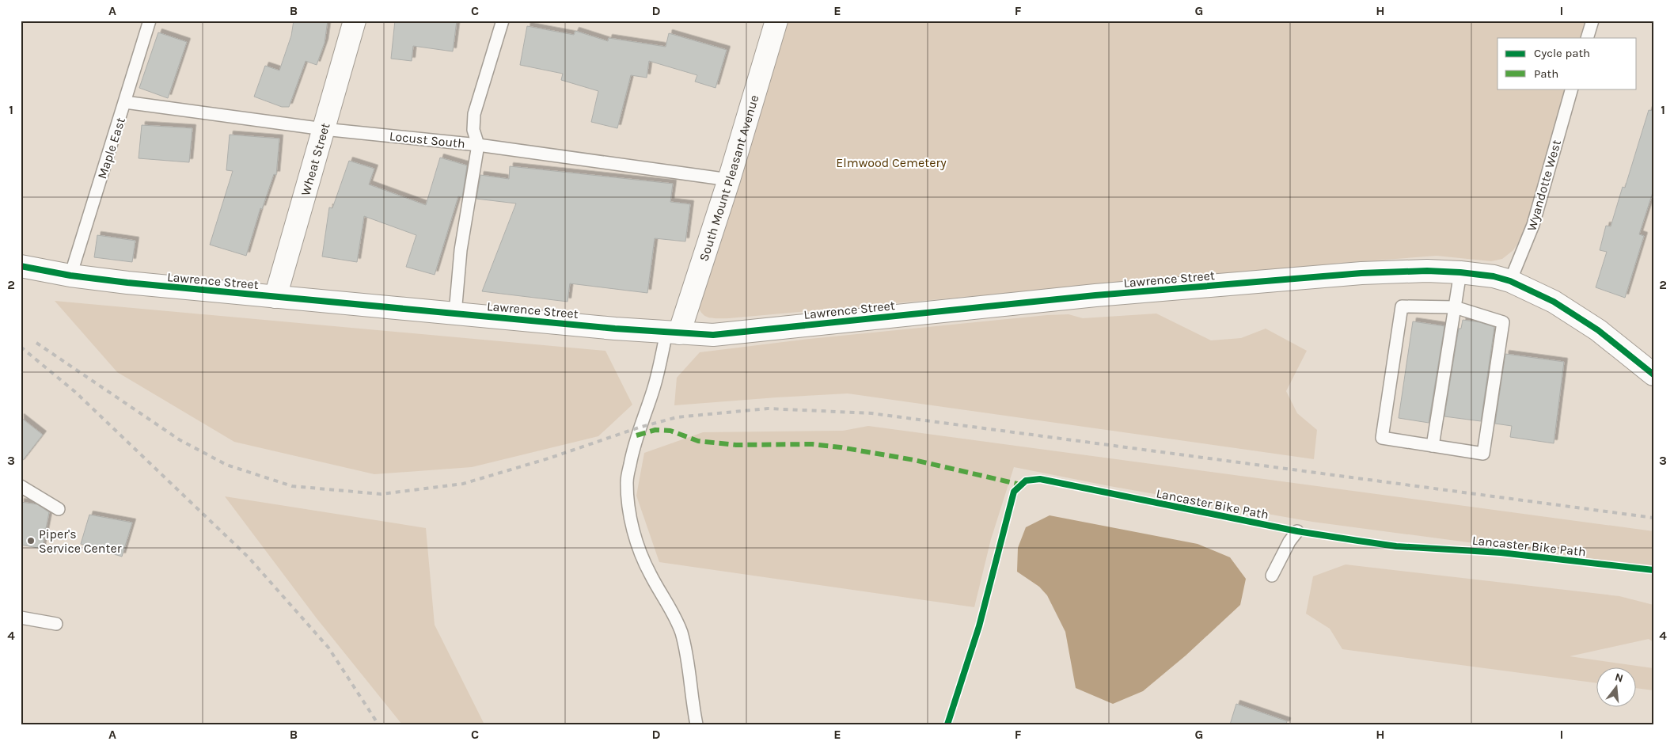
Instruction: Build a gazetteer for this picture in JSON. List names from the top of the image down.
{
  "streets": {
    "street": ["Wheat Street", "South Mount Pleasant Avenue", "Lawrence Street"],
    "lane": ["Locust South", "Maple East", "Wyandotte West"],
    "cycle path": ["Lancaster Bike Path"]
  },
  "crossings": [
    ["Locust South", "Maple East"],
    ["Locust South", "Wheat Street"],
    ["Locust South", "South Mount Pleasant Avenue"],
    ["Maple East", "Lawrence Street"],
    ["Wheat Street", "Lawrence Street"],
    ["South Mount Pleasant Avenue", "Lawrence Street"],
    ["Wyandotte West", "Lawrence Street"]
  ],
  "parks": ["Elmwood Cemetery"],
  "places": ["Piper's Service Center"],
  "legend": ["Cycle path", "Path"],
  "north": "top",
  "grid": {
    "columns": [
      "A",
      "B",
      "C",
      "D",
      "E",
      "F",
      "G",
      "H",
      "I"
    ],
    "rows": [
      "1",
      "2",
      "3",
      "4"
    ]
  }
}
